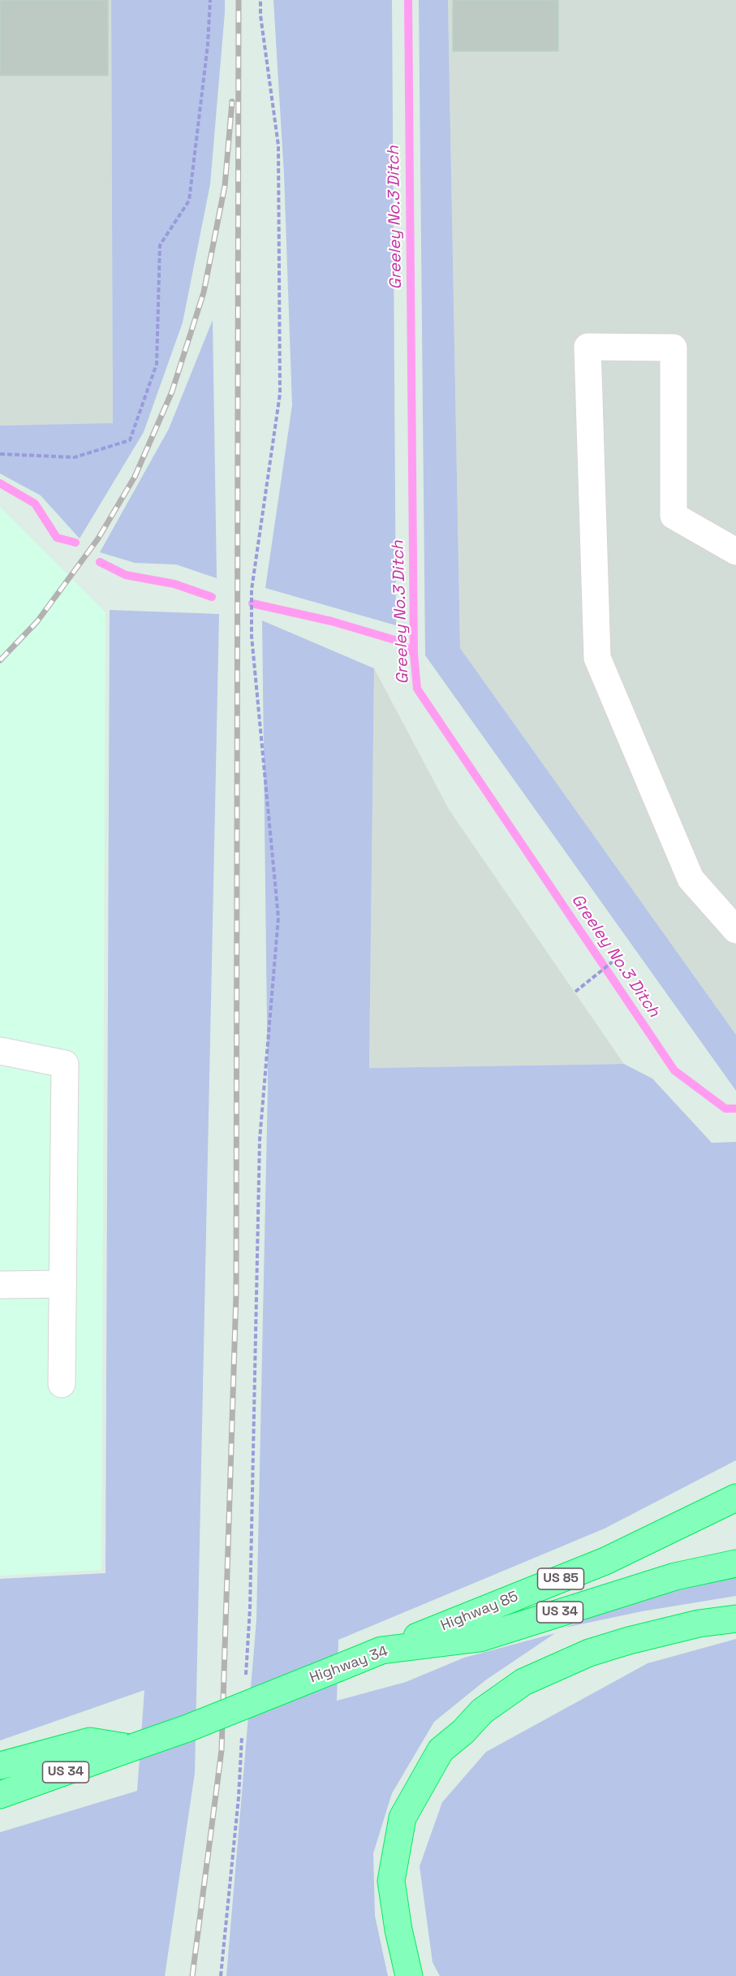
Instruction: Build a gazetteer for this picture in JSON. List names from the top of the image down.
{
  "streets": {
    "highway": [
      "US 85",
      "Highway 85",
      "US 34",
      "Highway 34"
    ]
  },
  "crossings": [
    ["Highway 85", "Highway 34"]
  ],
  "water": ["Greeley No.3 Ditch"]
}
